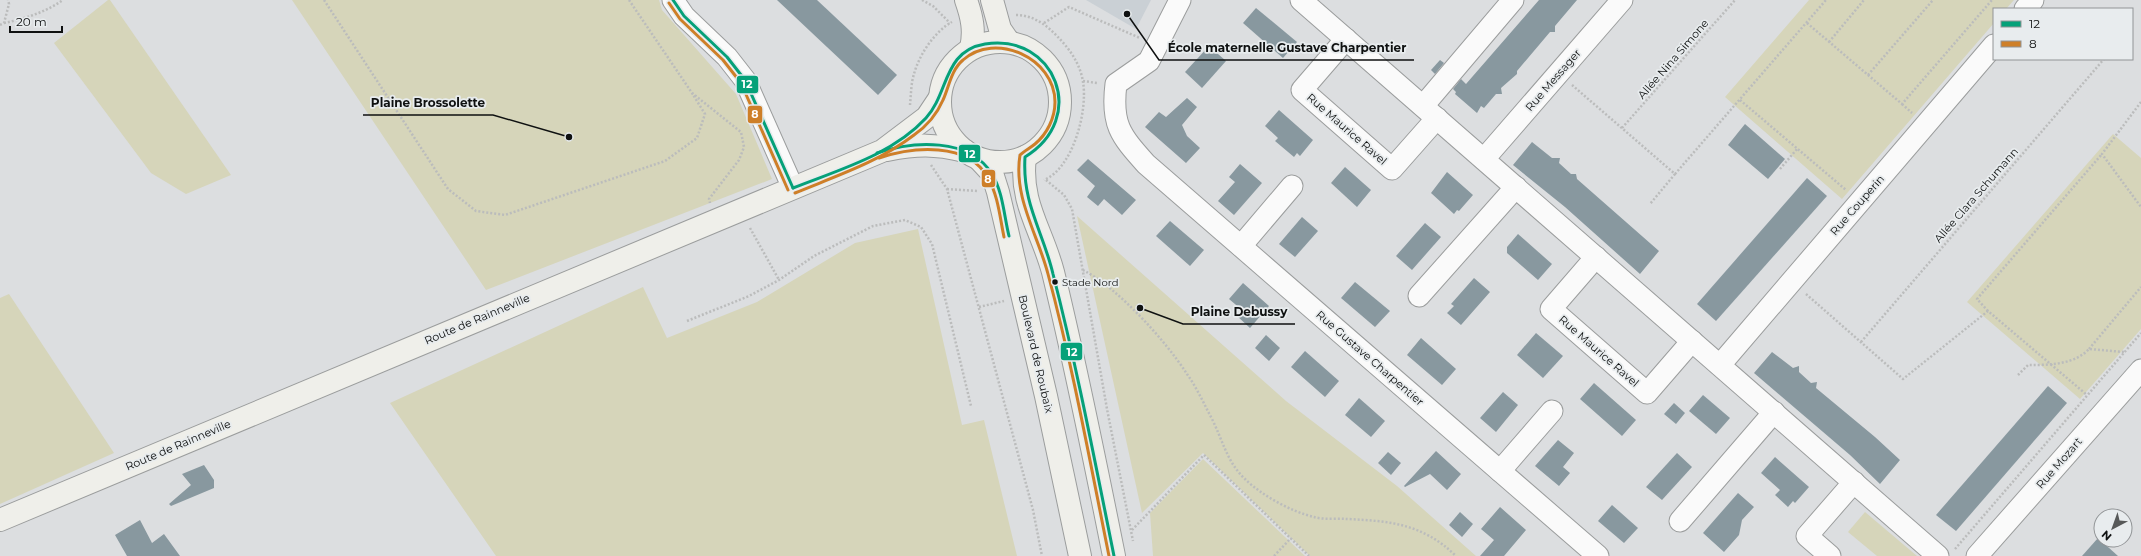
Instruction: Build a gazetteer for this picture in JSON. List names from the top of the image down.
{
  "streets": {
    "main road": ["Route de Rainneville", "Boulevard de Roubaix"],
    "street": [
      "Rue Messager",
      "Rue Maurice Ravel",
      "Rue Couperin",
      "Rue Gustave Charpentier",
      "Rue Mozart"
    ],
    "path": ["Allée Nina Simone", "Allée Clara Schumann"]
  },
  "crossings": [
    ["Route de Rainneville", "Boulevard de Roubaix"]
  ],
  "places": [
    "École maternelle Gustave Charpentier",
    "Plaine Brossolette",
    "Stade Nord",
    "Plaine Debussy"
  ],
  "lines": ["transit line 12", "transit line 8"],
  "legend": ["12", "8"],
  "scale_bar": "20 m",
  "north": "bottom left"
}
